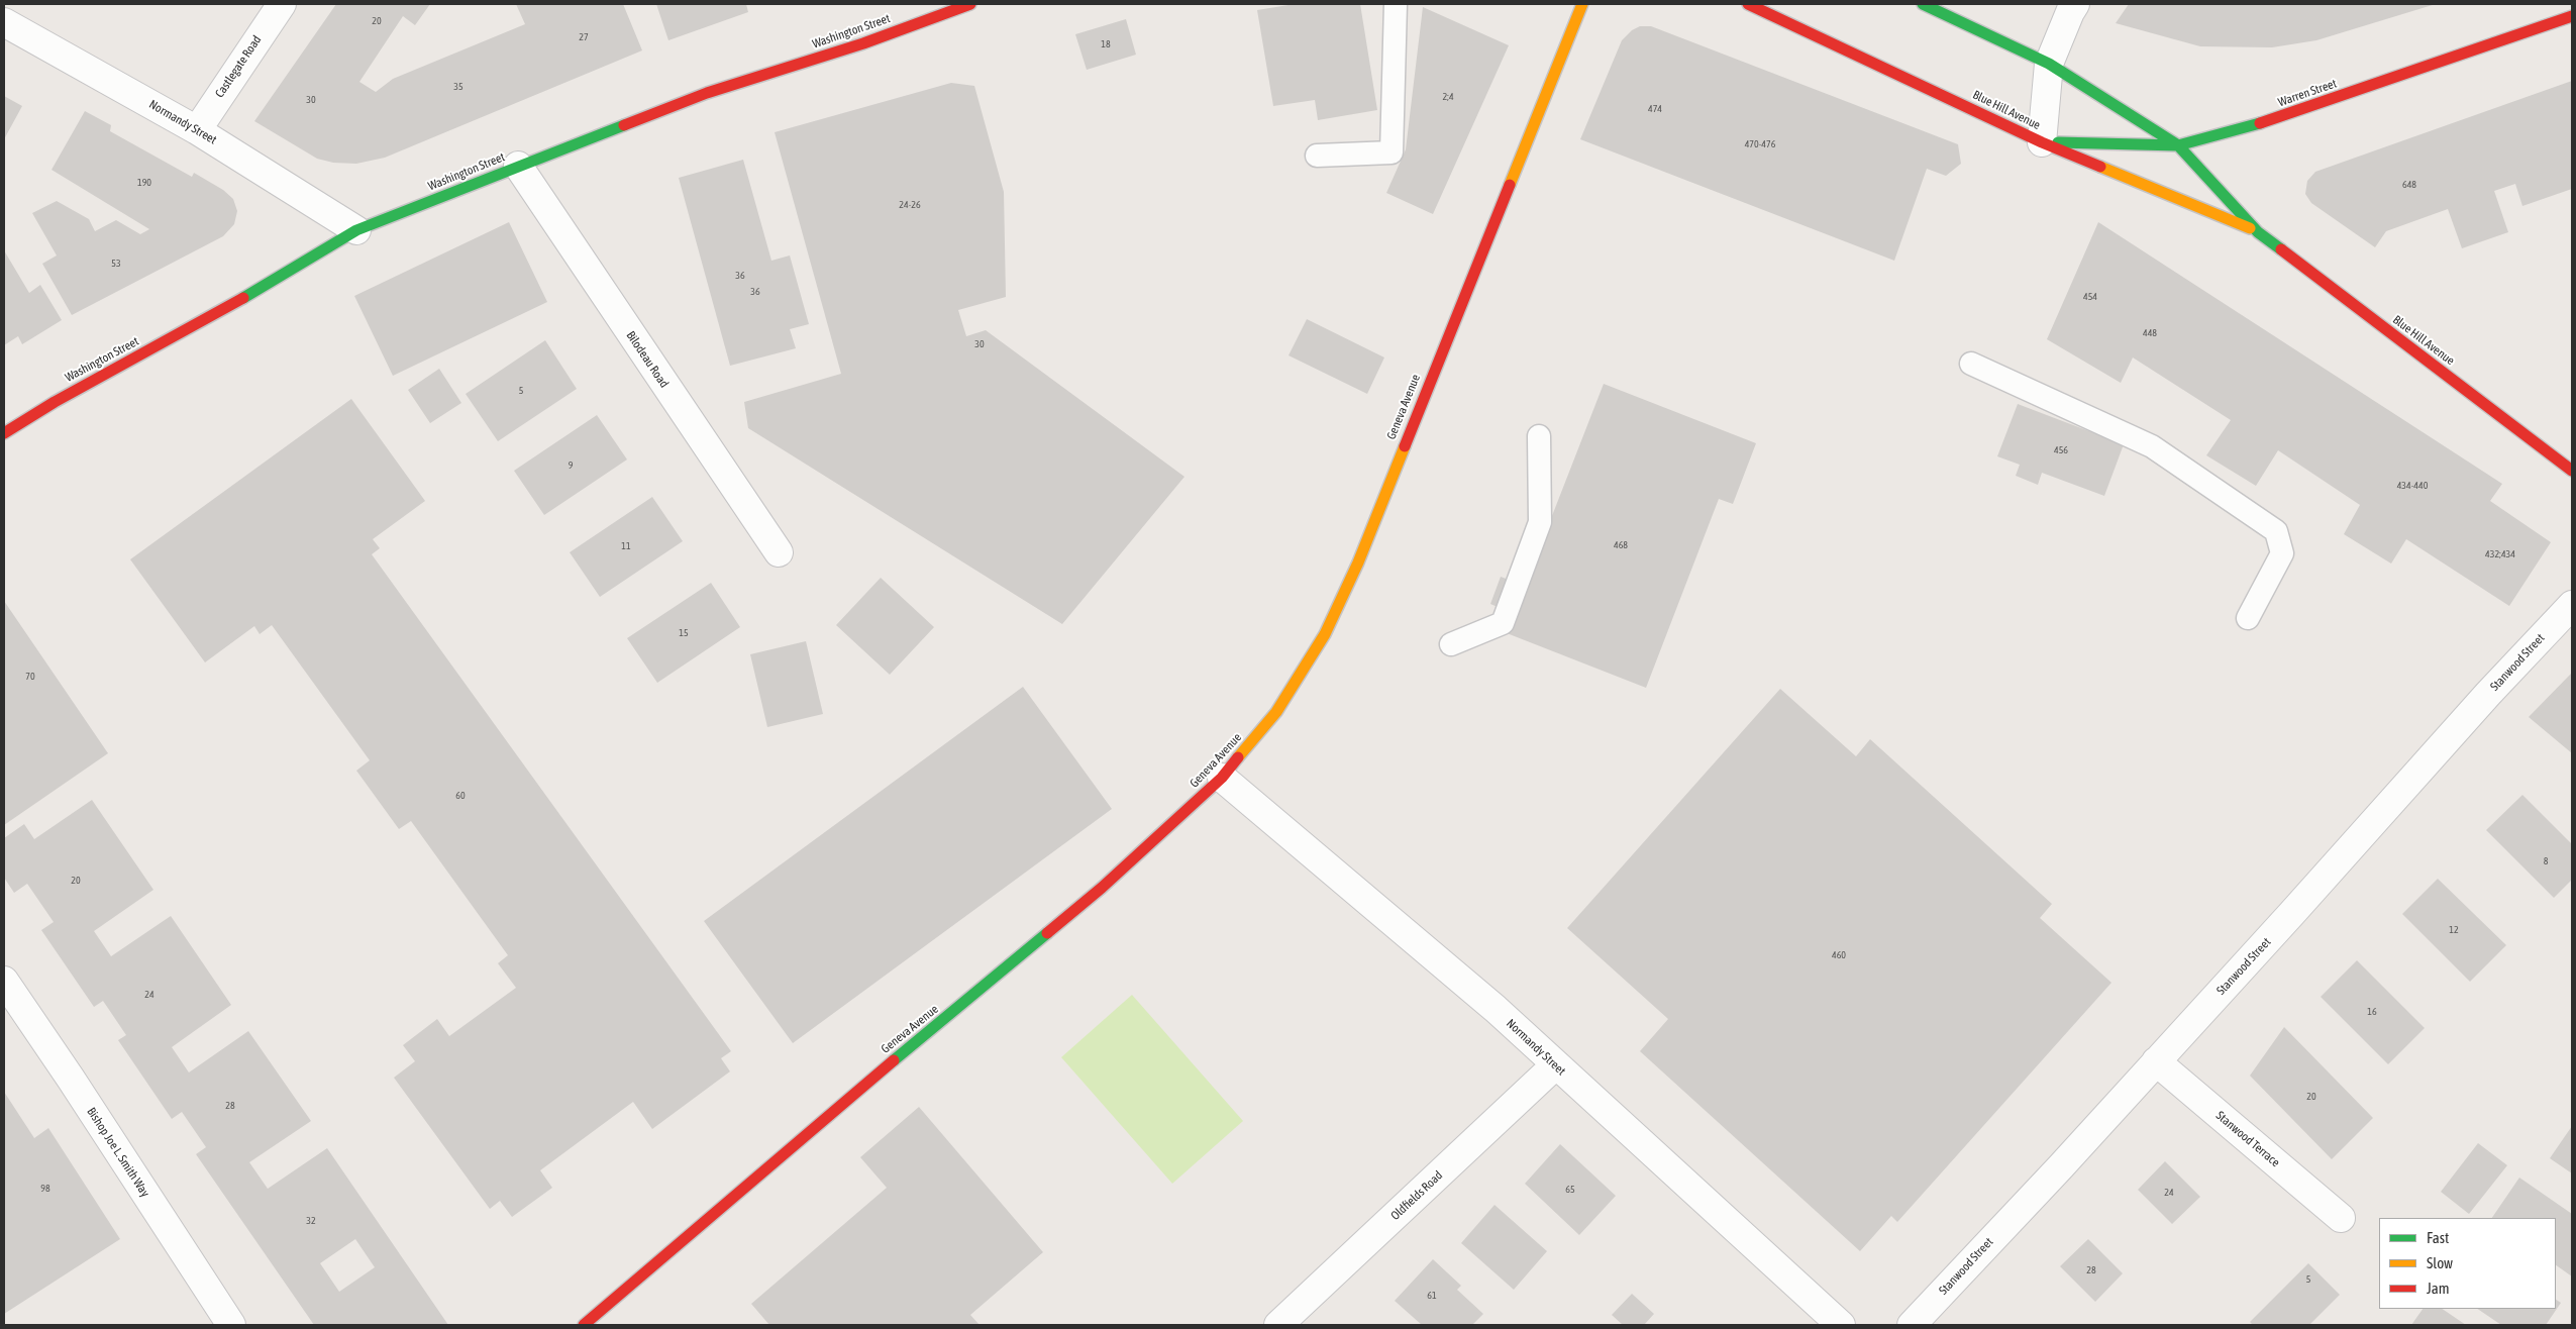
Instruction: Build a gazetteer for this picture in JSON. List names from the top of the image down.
{
  "streets": {
    "main road": [
      "Washington Street",
      "Warren Street",
      "Blue Hill Avenue",
      "Geneva Avenue"
    ],
    "street": [
      "Castlegate Road",
      "Normandy Street",
      "Bilodeau Road",
      "Stanwood Street",
      "Stanwood Terrace",
      "Bishop Joe L. Smith Way",
      "Oldfields Road"
    ]
  },
  "crossings": [
    ["Washington Street", "Normandy Street"],
    ["Washington Street", "Bilodeau Road"],
    ["Castlegate Road", "Normandy Street"],
    ["Warren Street", "Blue Hill Avenue"],
    ["Normandy Street", "Geneva Avenue"],
    ["Normandy Street", "Oldfields Road"],
    ["Stanwood Street", "Stanwood Terrace"]
  ],
  "house_numbers": [
    "20",
    "27",
    "18",
    "35",
    "2;4",
    "30",
    "474",
    "470-476",
    "190",
    "648",
    "24-26",
    "53",
    "36",
    "36",
    "454",
    "448",
    "30",
    "5",
    "456",
    "9",
    "434-440",
    "468",
    "11",
    "432;434",
    "15",
    "70",
    "60",
    "8",
    "20",
    "12",
    "460",
    "24",
    "16",
    "20",
    "28",
    "98",
    "65",
    "24",
    "32",
    "28",
    "5",
    "61"
  ],
  "legend": ["Fast", "Slow", "Jam"]
}
